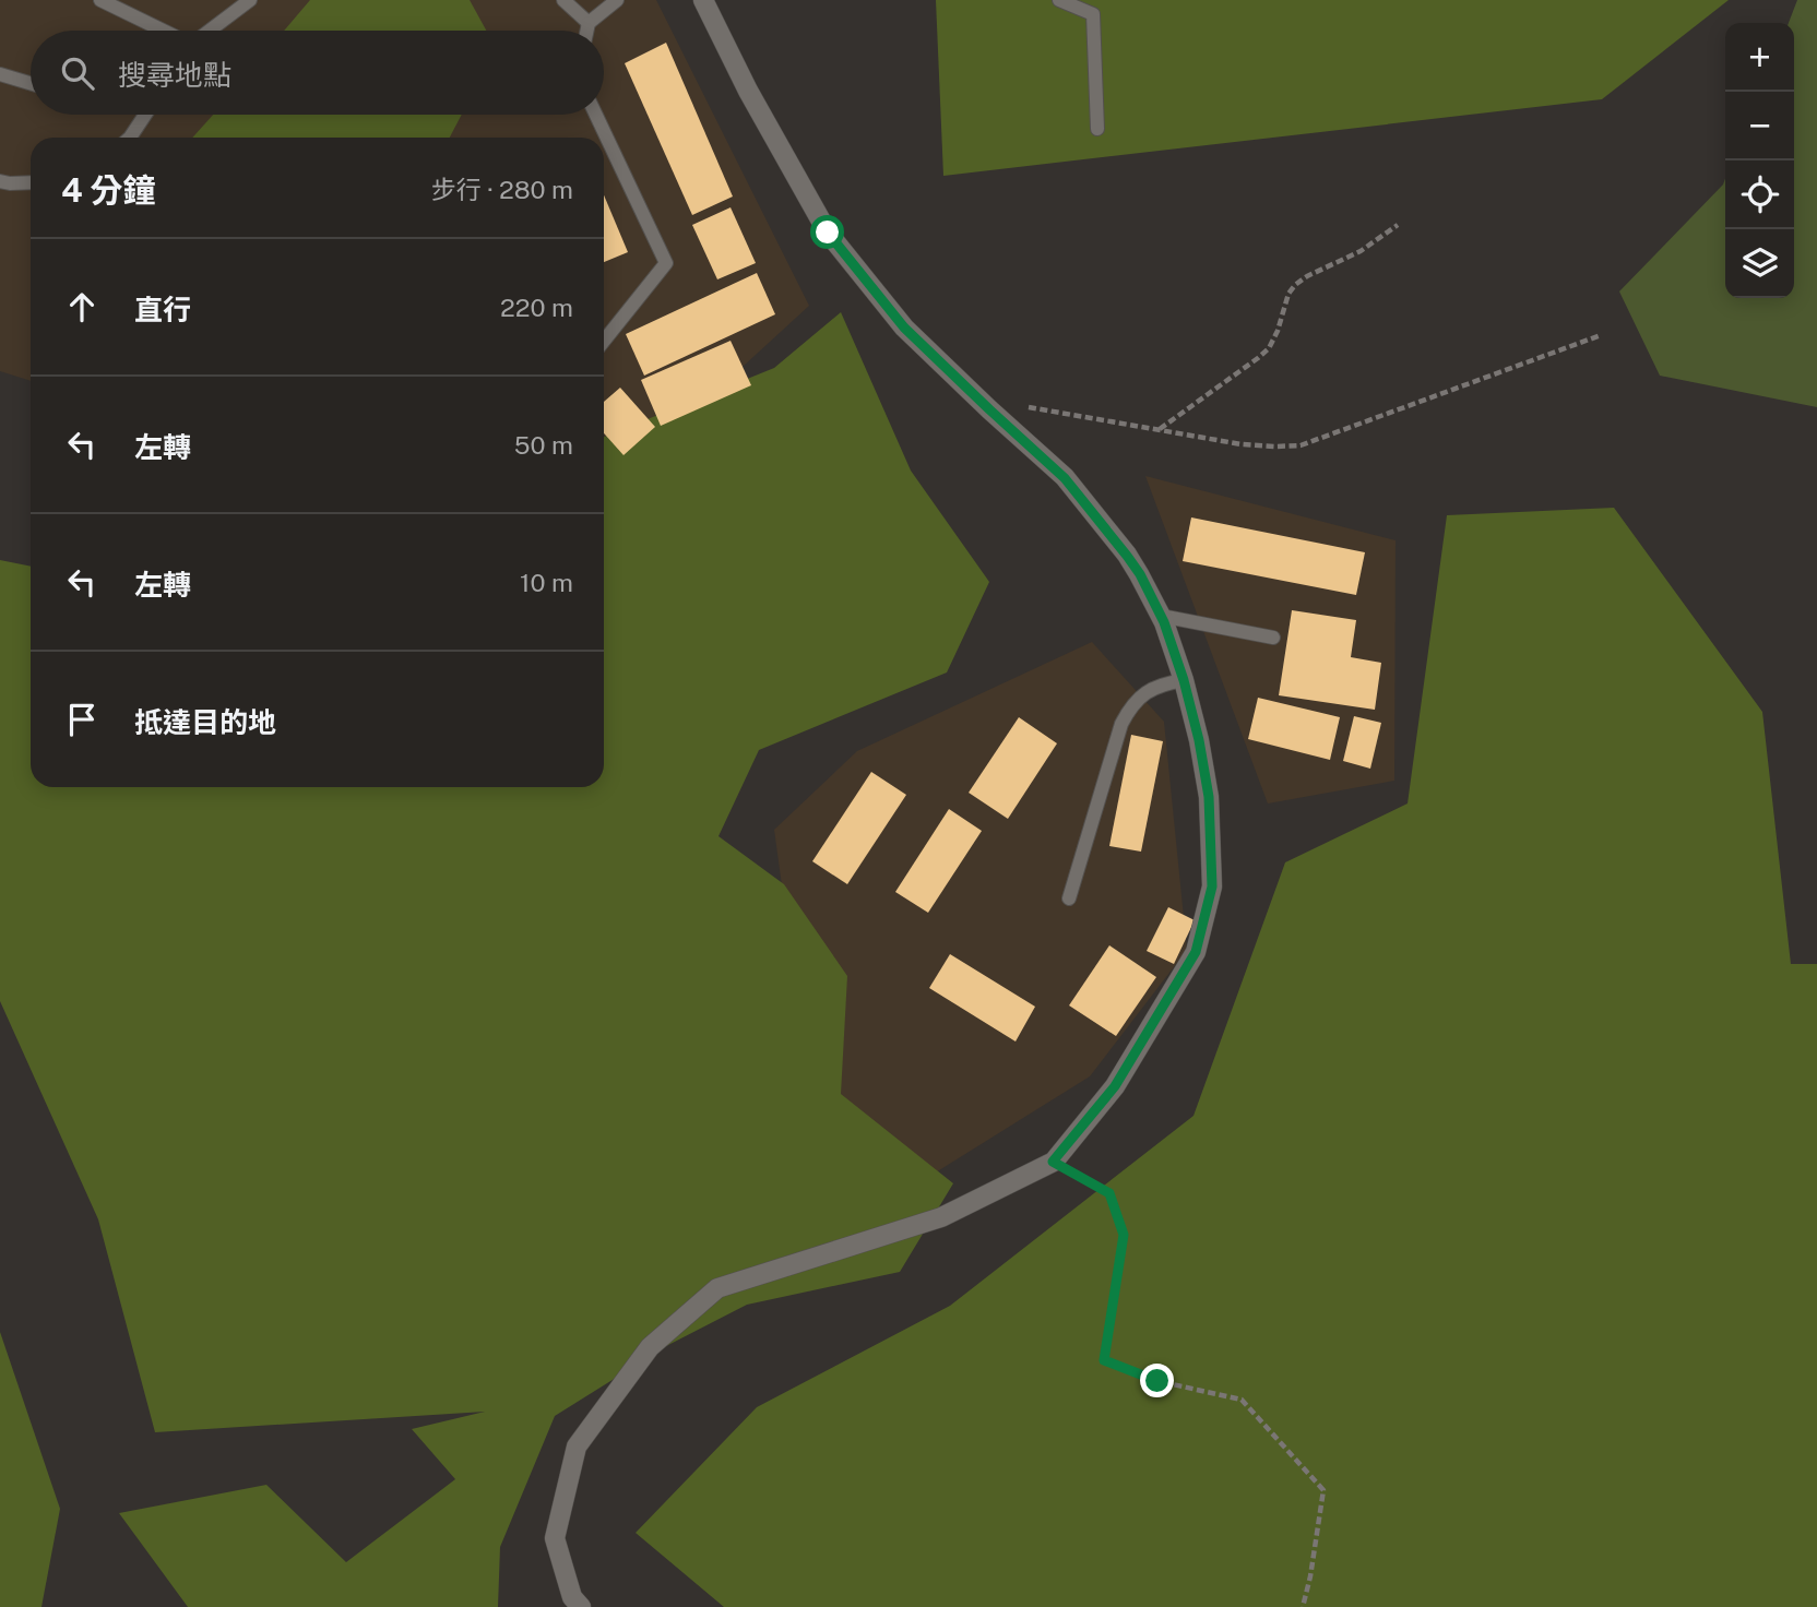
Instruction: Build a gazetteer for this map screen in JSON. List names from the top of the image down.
{
  "page": {
    "map_buttons": ["+", "−"],
    "search": "搜尋地點",
    "heading": ["4 分鐘", "步行 · 280 m"],
    "list": [
      ["直行", "220 m"],
      ["左轉", "50 m"],
      ["左轉", "10 m"],
      "抵達目的地"
    ]
  }
}
